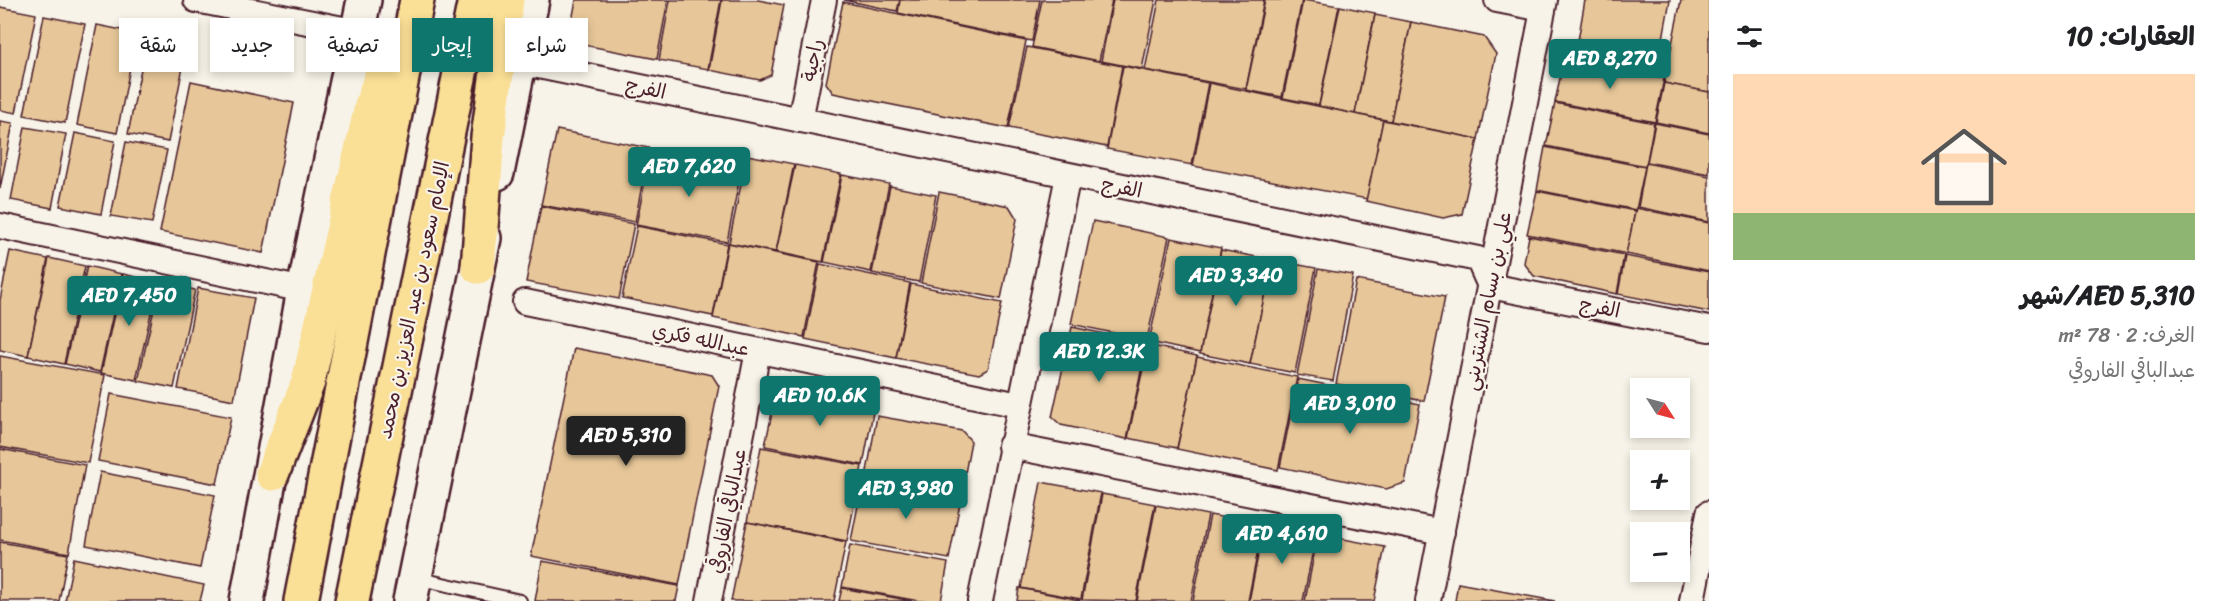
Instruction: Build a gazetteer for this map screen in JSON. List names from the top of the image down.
{
  "streets": {
    "main road": ["الإمام سعود بن عبد العزيز بن محمد"],
    "street": [
      "راجية",
      "الفرج",
      "علي بن بسام الشنتريني",
      "عبدالله فكري",
      "عبدالباقي الفاروقي"
    ]
  },
  "crossings": [
    ["راجية", "الفرج"],
    ["الفرج", "علي بن بسام الشنتريني"],
    ["عبدالله فكري", "عبدالباقي الفاروقي"]
  ],
  "north": "bottom right",
  "page": {
    "heading": "العقارات: 10",
    "chip": [
      "شراء",
      "إيجار",
      "تصفية",
      "جديد",
      "شقة"
    ],
    "price": [
      "AED 8,270",
      "AED 7,620",
      "AED 3,340",
      "AED 7,450",
      "AED 12.3K",
      "AED 10.6K",
      "AED 3,010",
      "AED 5,310",
      "AED 3,980",
      "AED 4,610"
    ],
    "list": [
      {
        "name": "AED 5,310/شهر",
        "note": "الغرف: 2 · 78 m² · عبدالباقي الفاروقي"
      }
    ],
    "map_buttons": ["+", "−"]
  }
}
